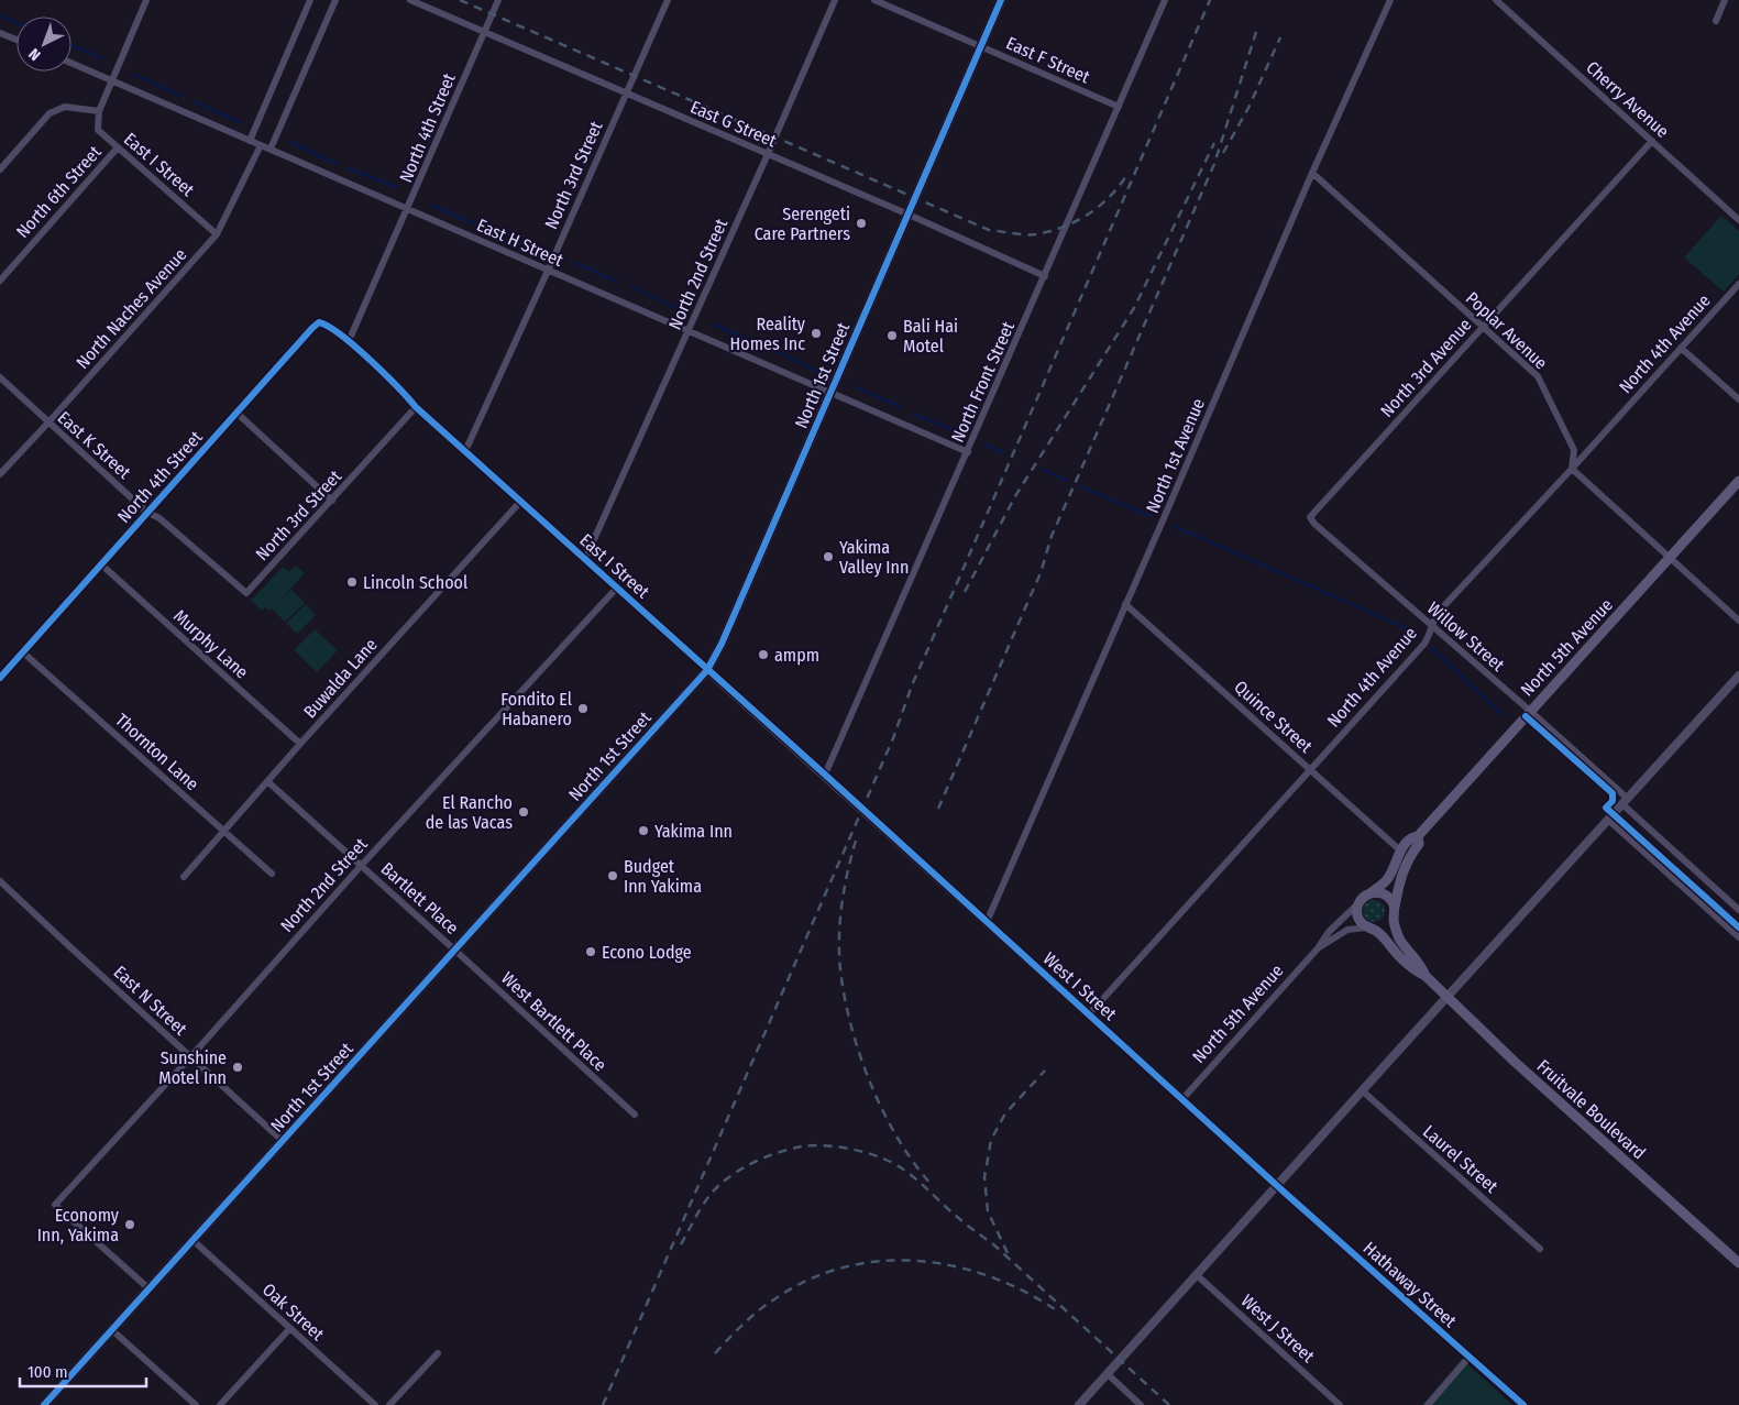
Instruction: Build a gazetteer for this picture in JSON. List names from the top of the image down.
{
  "streets": {
    "main road": ["North 1st Street", "North 5th Avenue", "Fruitvale Boulevard"],
    "street": [
      "East F Street",
      "Cherry Avenue",
      "East G Street",
      "North 4th Street",
      "East I Street",
      "North 3rd Street",
      "North 6th Street",
      "East H Street",
      "North 2nd Street",
      "North Naches Avenue",
      "Poplar Avenue",
      "North 4th Avenue",
      "North 3rd Avenue",
      "North Front Street",
      "East K Street",
      "North 1st Avenue",
      "Willow Street",
      "Murphy Lane",
      "Buwalda Lane",
      "Quince Street",
      "Thornton Lane",
      "Bartlett Place",
      "West I Street",
      "East N Street",
      "West Bartlett Place",
      "Laurel Street",
      "Hathaway Street",
      "Oak Street",
      "West J Street"
    ]
  },
  "crossings": [
    ["East F Street", "North 1st Street"],
    ["East F Street", "North Front Street"],
    ["Cherry Avenue", "North 3rd Avenue"],
    ["East G Street", "North 4th Street"],
    ["East G Street", "North 3rd Street"],
    ["East G Street", "North 2nd Street"],
    ["East G Street", "North 1st Street"],
    ["East G Street", "North Front Street"],
    ["North 4th Street", "East I Street"],
    ["North 4th Street", "East H Street"],
    ["North 4th Street", "East K Street"],
    ["North 4th Street", "Murphy Lane"],
    ["North 4th Street", "Thornton Lane"],
    ["East I Street", "North 3rd Street"],
    ["East I Street", "North 6th Street"],
    ["East I Street", "North 2nd Street"],
    ["East I Street", "North Naches Avenue"],
    ["East I Street", "North 1st Street"],
    ["East I Street", "North Front Street"],
    ["East I Street", "Buwalda Lane"],
    ["East I Street", "West I Street"],
    ["North 3rd Street", "East H Street"],
    ["North 3rd Street", "East K Street"],
    ["East H Street", "North 2nd Street"],
    ["East H Street", "North Naches Avenue"],
    ["East H Street", "North 1st Street"],
    ["East H Street", "North Front Street"],
    ["North 2nd Street", "North 1st Street"],
    ["North 2nd Street", "Bartlett Place"],
    ["North 2nd Street", "East N Street"],
    ["North Naches Avenue", "East K Street"],
    ["Poplar Avenue", "North 4th Avenue"],
    ["Poplar Avenue", "North 3rd Avenue"],
    ["Poplar Avenue", "North 1st Avenue"],
    ["North 4th Avenue", "Willow Street"],
    ["North 4th Avenue", "Quince Street"],
    ["North 4th Avenue", "West I Street"],
    ["North 3rd Avenue", "Willow Street"],
    ["North 1st Street", "Bartlett Place"],
    ["North 1st Street", "East N Street"],
    ["North 1st Street", "West Bartlett Place"],
    ["North 1st Street", "Oak Street"],
    ["North 1st Avenue", "Quince Street"],
    ["North 1st Avenue", "West I Street"],
    ["Willow Street", "North 5th Avenue"],
    ["Murphy Lane", "Buwalda Lane"],
    ["North 5th Avenue", "Quince Street"],
    ["North 5th Avenue", "West I Street"],
    ["North 5th Avenue", "Fruitvale Boulevard"],
    ["Buwalda Lane", "Thornton Lane"],
    ["Buwalda Lane", "Bartlett Place"],
    ["Bartlett Place", "West Bartlett Place"],
    ["West I Street", "Hathaway Street"]
  ],
  "places": [
    "Serengeti Care Partners",
    "Reality Homes Inc",
    "Bali Hai Motel",
    "Yakima Valley Inn",
    "Lincoln School",
    "ampm",
    "Fondito El Habanero",
    "El Rancho de las Vacas",
    "Yakima Inn",
    "Budget Inn Yakima",
    "Econo Lodge",
    "Sunshine Motel Inn",
    "Economy Inn, Yakima"
  ],
  "scale_bar": "100 m",
  "north": "bottom left"
}
